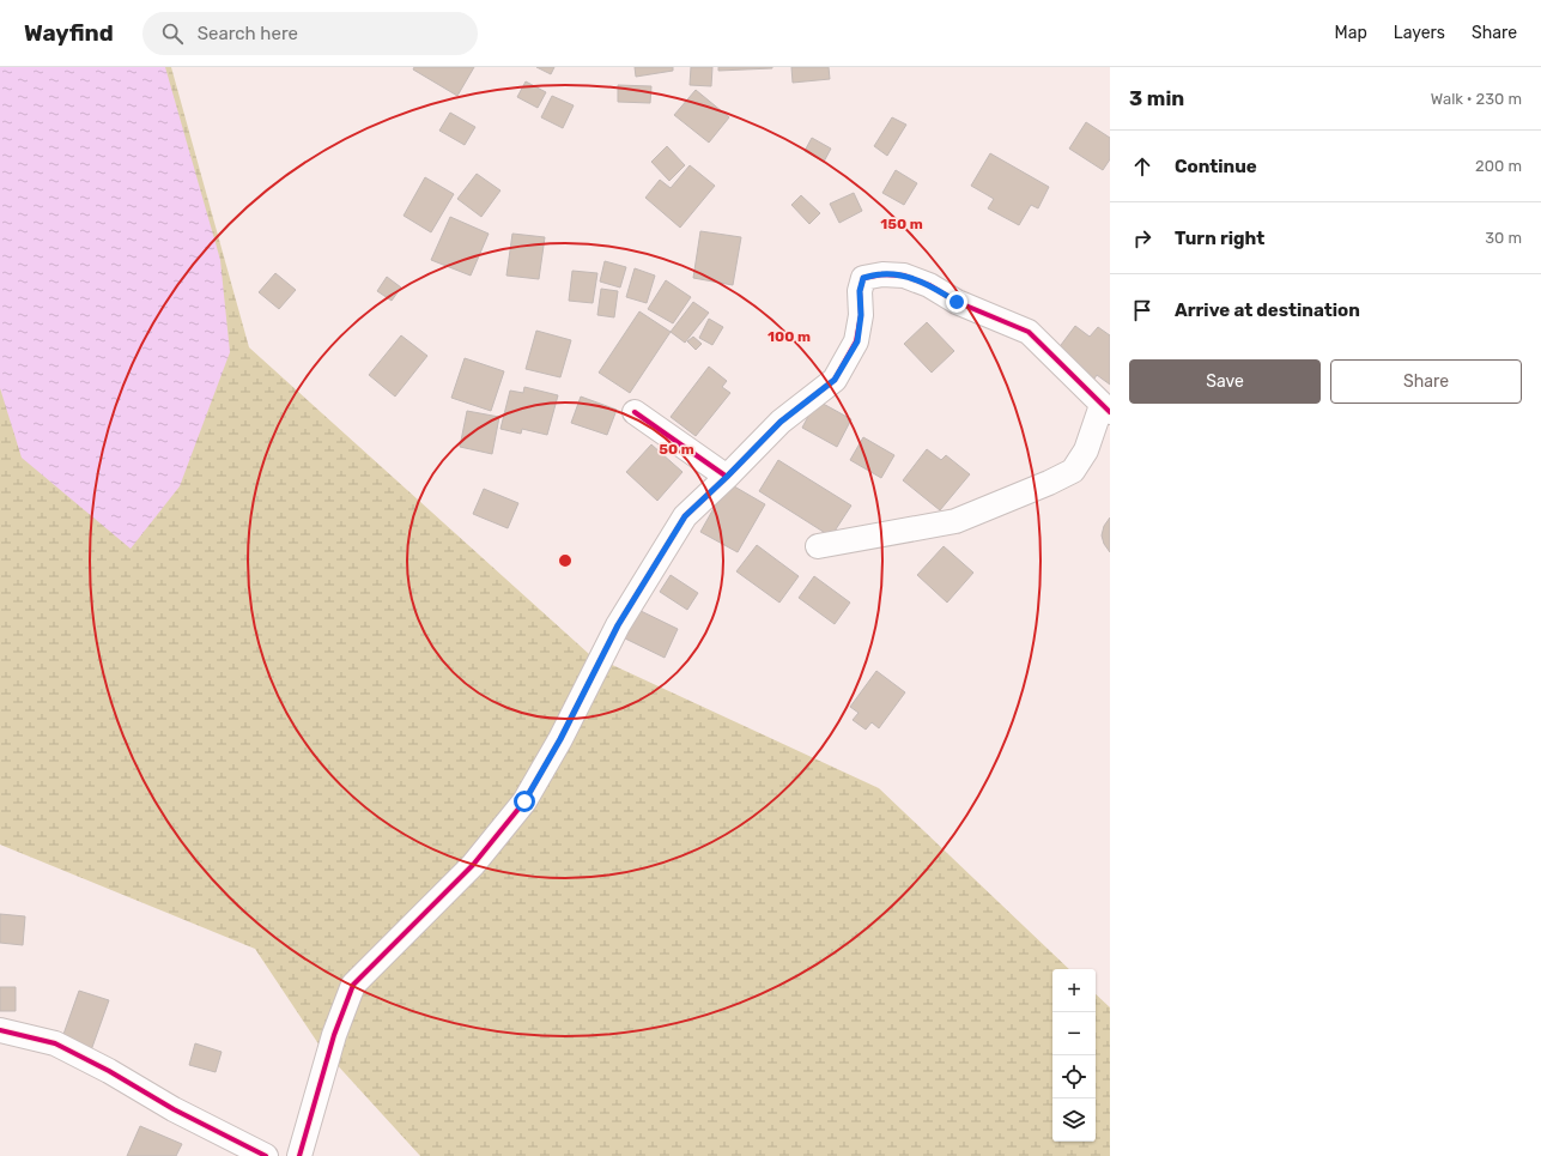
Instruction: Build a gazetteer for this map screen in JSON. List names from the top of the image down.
{
  "page": {
    "header": "Wayfind",
    "search": "Search here",
    "nav": ["Map", "Layers", "Share"],
    "heading": ["3 min", "Walk · 230 m"],
    "list": [
      ["Continue", "200 m"],
      ["Turn right", "30 m"],
      "Arrive at destination"
    ],
    "buttons": ["Save", "Share"],
    "map_buttons": ["+", "−"]
  },
  "rings": ["150 m", "100 m", "50 m"]
}
